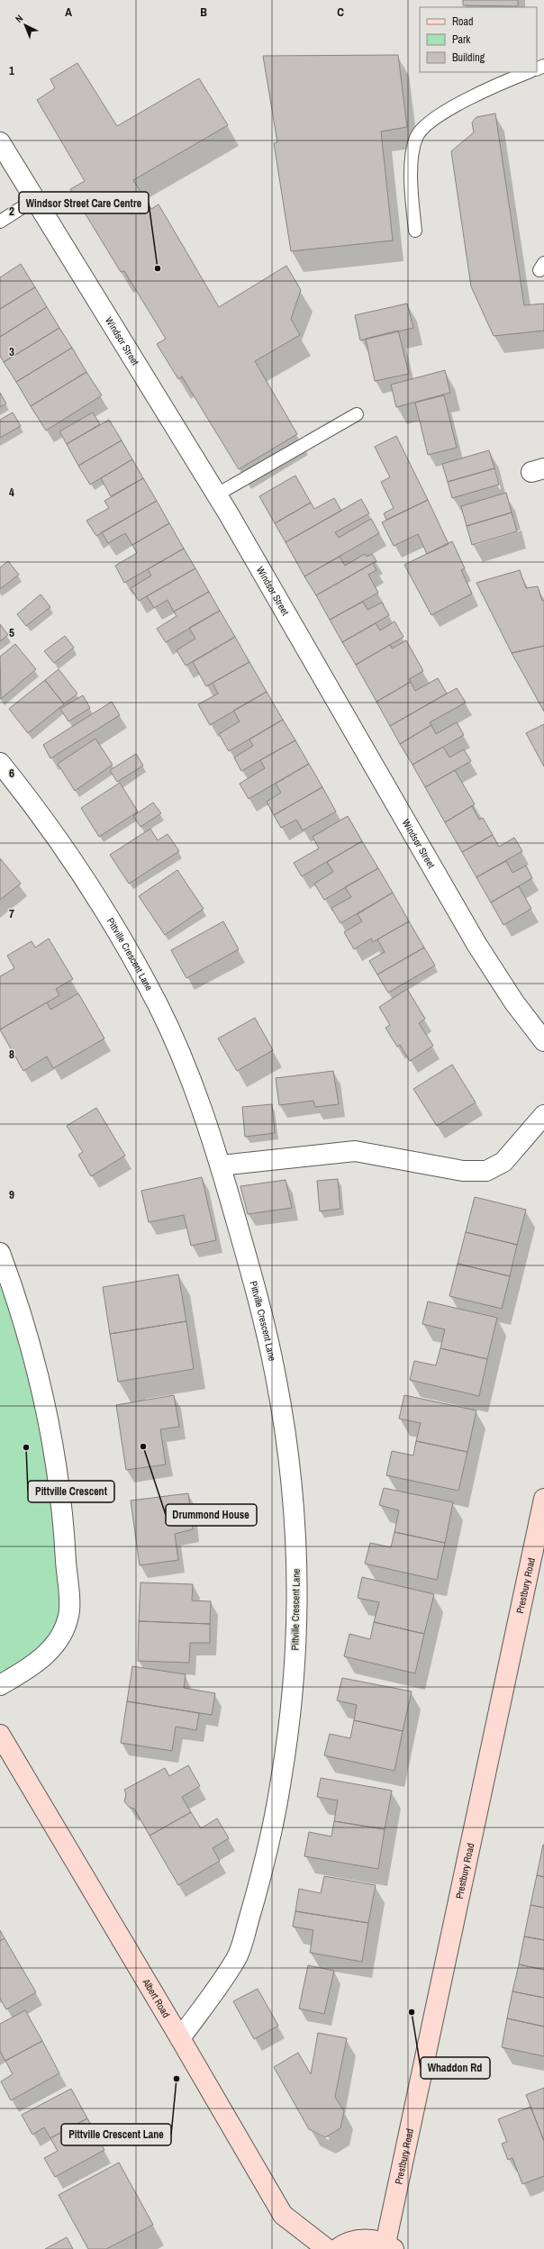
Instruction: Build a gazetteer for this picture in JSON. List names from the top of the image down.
{
  "streets": {
    "main road": ["Prestbury Road", "Albert Road"],
    "street": ["Windsor Street", "Pittville Crescent Lane"]
  },
  "crossings": [
    ["Pittville Crescent Lane", "Albert Road"]
  ],
  "places": [
    "Windsor Street Care Centre",
    "Drummond House",
    "Pittville Crescent",
    "Whaddon Rd",
    "Pittville Crescent Lane"
  ],
  "legend": ["Road", "Park", "Building"],
  "north": "top left",
  "grid": {
    "columns": ["A", "B", "C"],
    "rows": [
      "1",
      "2",
      "3",
      "4",
      "5",
      "6",
      "7",
      "8",
      "9"
    ]
  }
}
